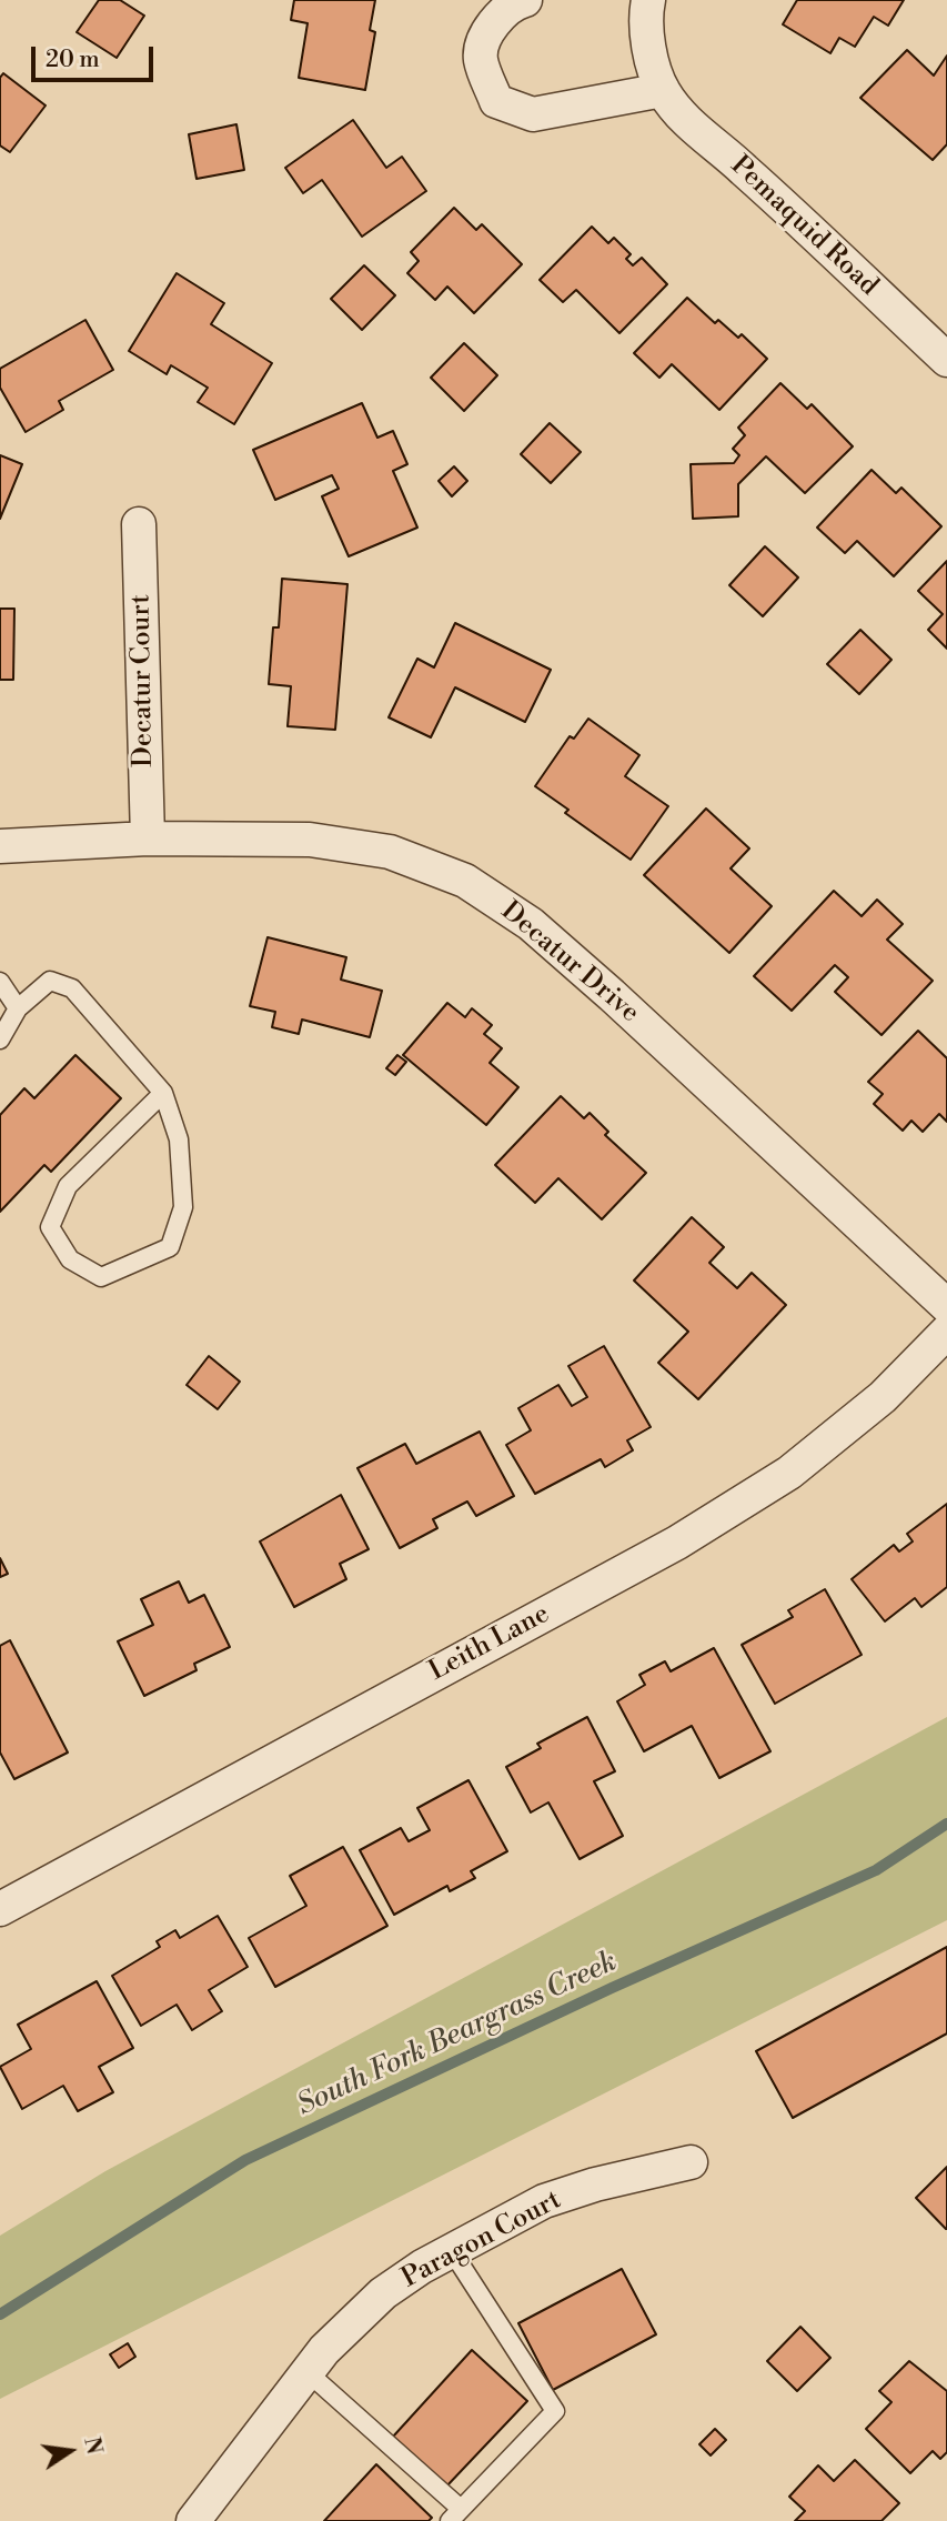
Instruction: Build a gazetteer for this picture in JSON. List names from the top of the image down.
{
  "streets": {
    "street": [
      "Pemaquid Road",
      "Decatur Court",
      "Decatur Drive",
      "Leith Lane",
      "Paragon Court"
    ]
  },
  "crossings": [
    ["Decatur Court", "Decatur Drive"]
  ],
  "water": ["South Fork Beargrass Creek"],
  "scale_bar": "20 m",
  "north": "right"
}
